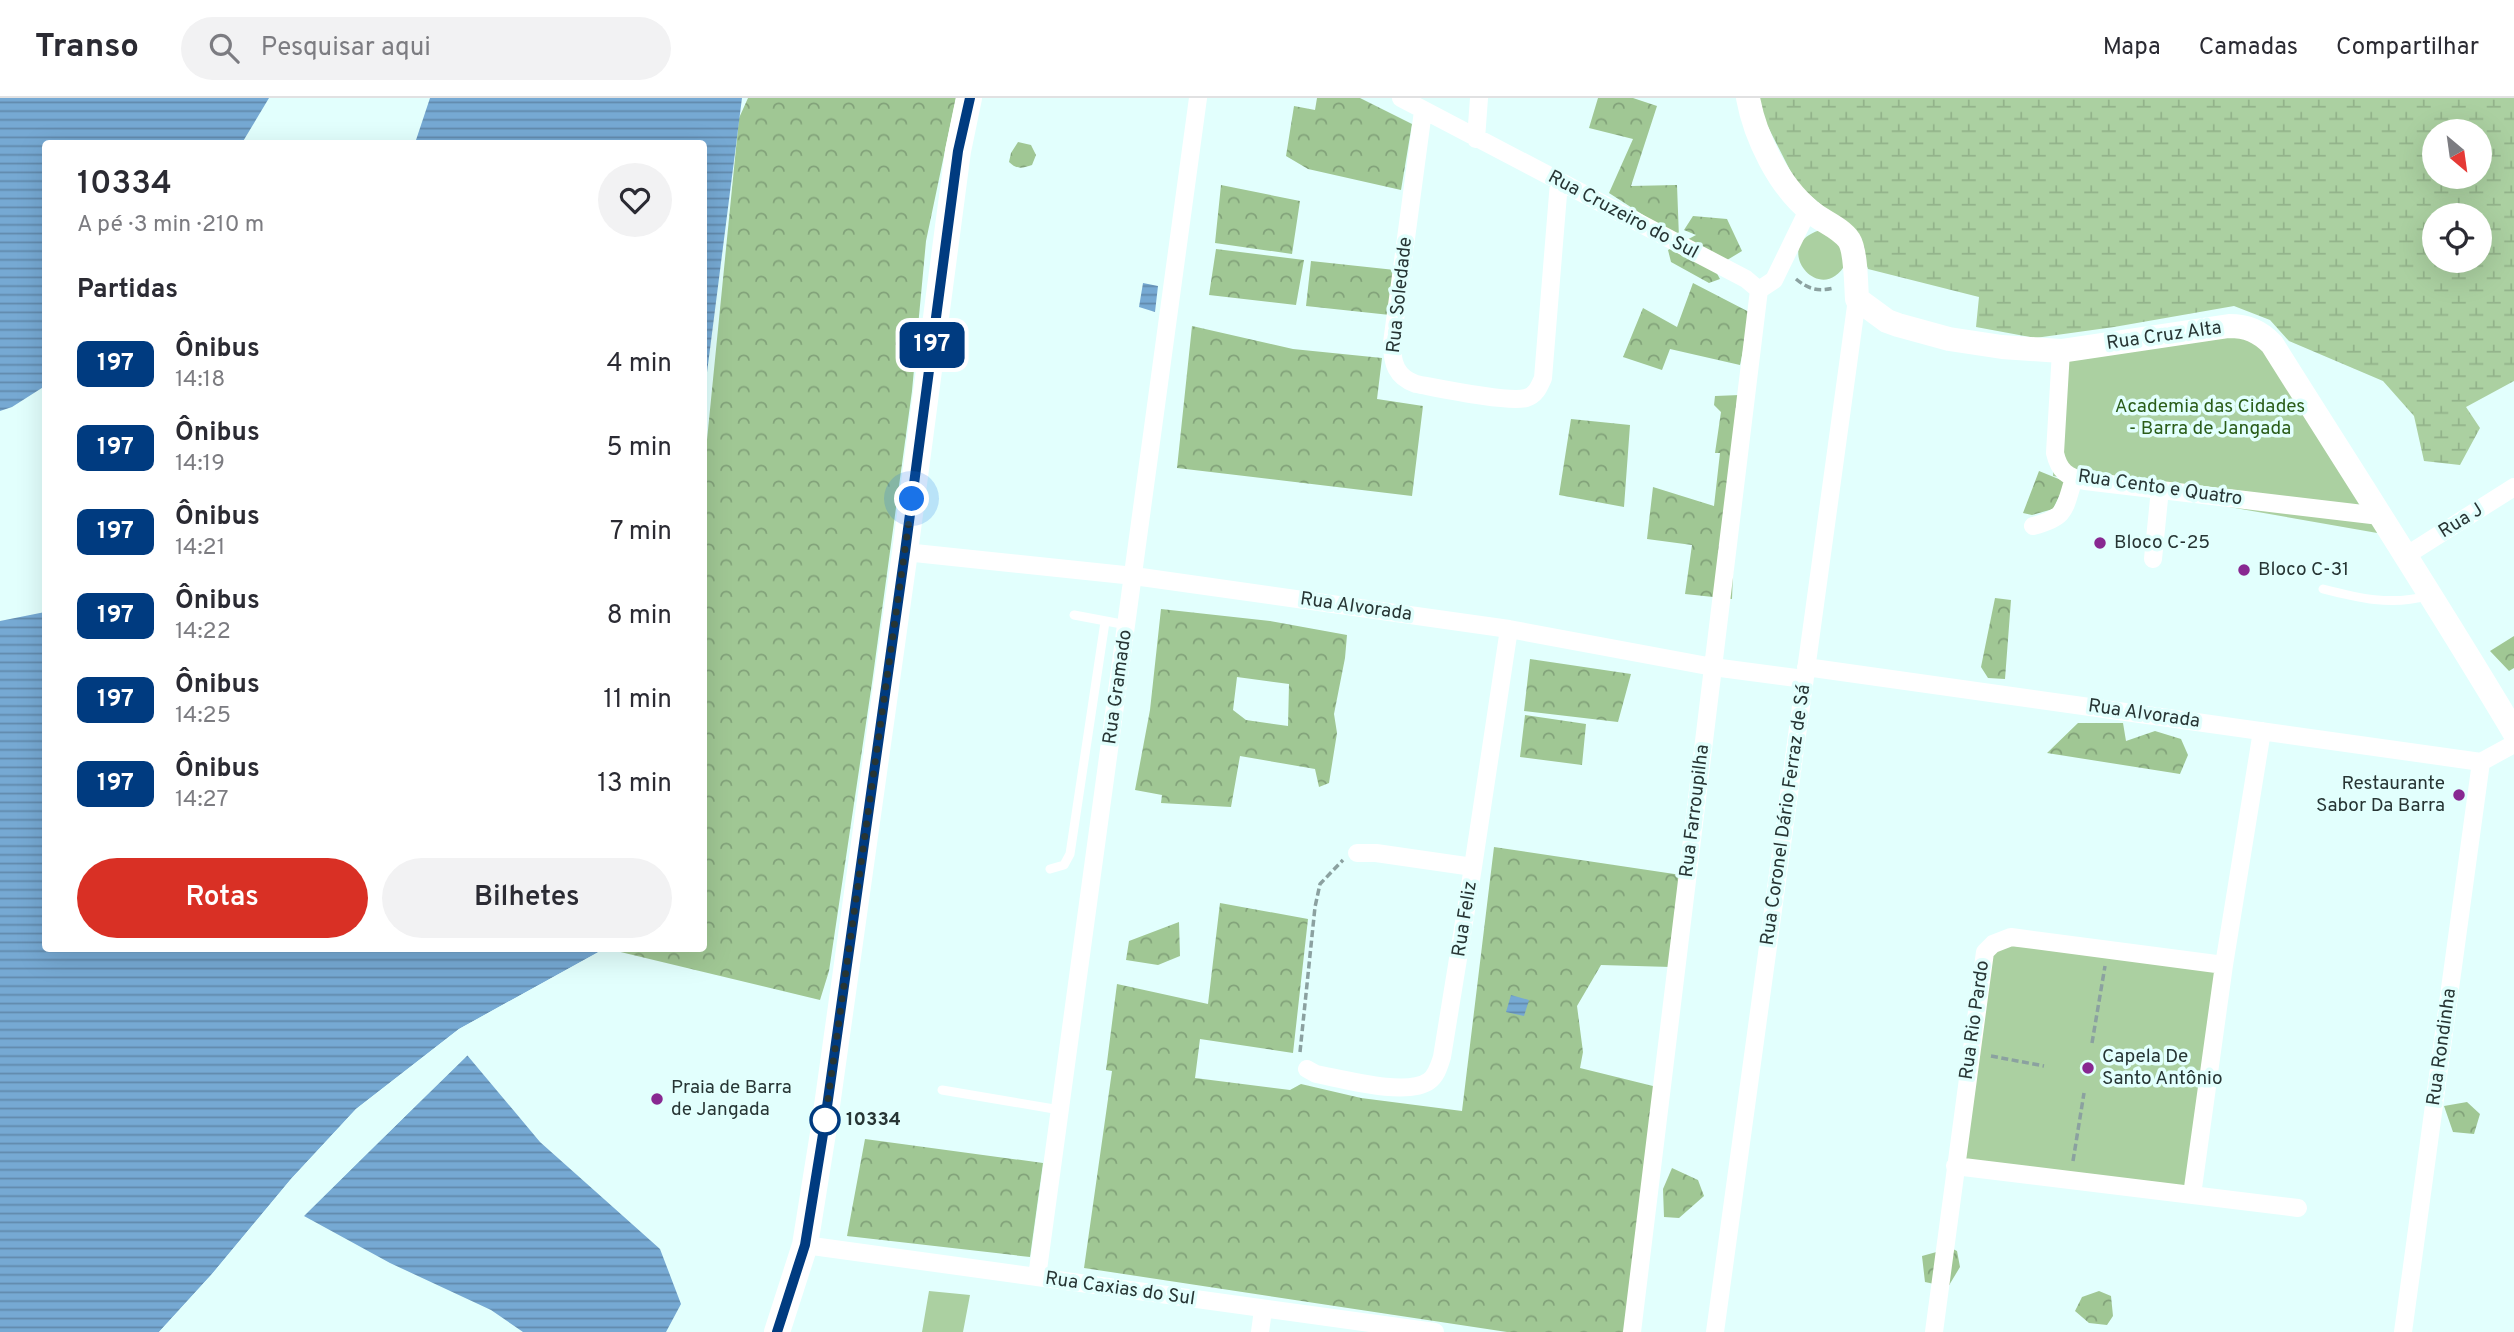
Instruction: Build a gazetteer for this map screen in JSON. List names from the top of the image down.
{
  "streets": {
    "main road": ["Rua Cruz Alta"],
    "street": [
      "Rua Cruzeiro do Sul",
      "Rua Soledade",
      "Rua Cento e Quatro",
      "Rua J",
      "Rua Alvorada",
      "Rua Gramado",
      "Rua Farroupilha",
      "Rua Coronel Dário Ferraz de Sá",
      "Rua Feliz",
      "Rua Rio Pardo",
      "Rua Rondinha",
      "Rua Caxias do Sul"
    ]
  },
  "crossings": [
    ["Rua Cruzeiro do Sul", "Rua Soledade"],
    ["Rua Cruzeiro do Sul", "Rua Farroupilha"],
    ["Rua Cruz Alta", "Rua Cento e Quatro"],
    ["Rua Cruz Alta", "Rua J"],
    ["Rua Cruz Alta", "Rua Coronel Dário Ferraz de Sá"],
    ["Rua Alvorada", "Rua Gramado"],
    ["Rua Alvorada", "Rua Farroupilha"],
    ["Rua Alvorada", "Rua Coronel Dário Ferraz de Sá"],
    ["Rua Alvorada", "Rua Feliz"],
    ["Rua Alvorada", "Rua Rondinha"],
    ["Rua Gramado", "Rua Caxias do Sul"]
  ],
  "parks": ["Academia das Cidades - Barra de Jangada"],
  "places": [
    "Bloco C-25",
    "Bloco C-31",
    "Restaurante Sabor Da Barra",
    "Capela De Santo Antônio",
    "Praia de Barra de Jangada",
    "10334"
  ],
  "lines": ["bus line 197"],
  "north": "bottom right",
  "page": {
    "header": "Transo",
    "search": "Pesquisar aqui",
    "nav": ["Mapa", "Camadas", "Compartilhar"],
    "on_map": "197",
    "heading": [
      ["10334", "A pé · 3 min · 210 m"],
      "Partidas"
    ],
    "list": [
      {
        "mark": "197",
        "name": "Ônibus",
        "note": "14:18",
        "value": "4 min"
      },
      {
        "mark": "197",
        "name": "Ônibus",
        "note": "14:19",
        "value": "5 min"
      },
      {
        "mark": "197",
        "name": "Ônibus",
        "note": "14:21",
        "value": "7 min"
      },
      {
        "mark": "197",
        "name": "Ônibus",
        "note": "14:22",
        "value": "8 min"
      },
      {
        "mark": "197",
        "name": "Ônibus",
        "note": "14:25",
        "value": "11 min"
      },
      {
        "mark": "197",
        "name": "Ônibus",
        "note": "14:27",
        "value": "13 min"
      }
    ],
    "buttons": ["Rotas", "Bilhetes"]
  }
}
